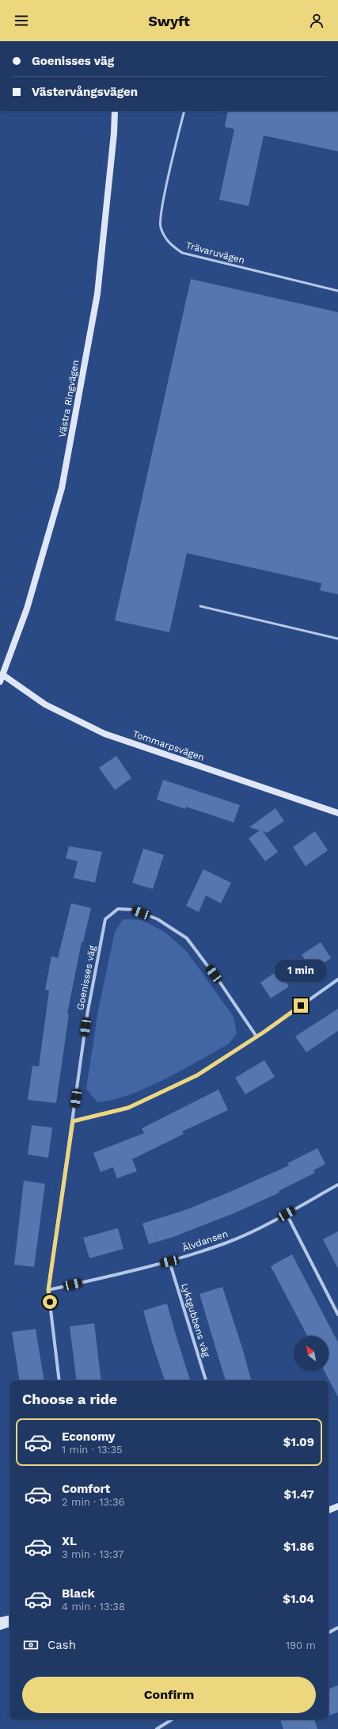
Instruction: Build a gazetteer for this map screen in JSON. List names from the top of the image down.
{
  "streets": {
    "main road": ["Västra Ringvägen", "Tommarpsvägen"],
    "street": ["Goenisses väg", "Älvdansen", "Lyktgubbens väg"],
    "lane": ["Trävaruvägen"]
  },
  "crossings": [
    ["Västra Ringvägen", "Tommarpsvägen"],
    ["Goenisses väg", "Älvdansen"],
    ["Älvdansen", "Lyktgubbens väg"]
  ],
  "north": "top left",
  "page": {
    "header": "Swyft",
    "banner": ["Goenisses väg", "Västervångsvägen"],
    "bubble": "1 min",
    "heading": "Choose a ride",
    "list": [
      {
        "name": "Economy",
        "note": "1 min · 13:35",
        "value": "$1.09"
      },
      {
        "name": "Comfort",
        "note": "2 min · 13:36",
        "value": "$1.47"
      },
      {
        "name": "XL",
        "note": "3 min · 13:37",
        "value": "$1.86"
      },
      {
        "name": "Black",
        "note": "4 min · 13:38",
        "value": "$1.04"
      }
    ],
    "pay": ["Cash", "190 m"],
    "buttons": "Confirm"
  }
}
